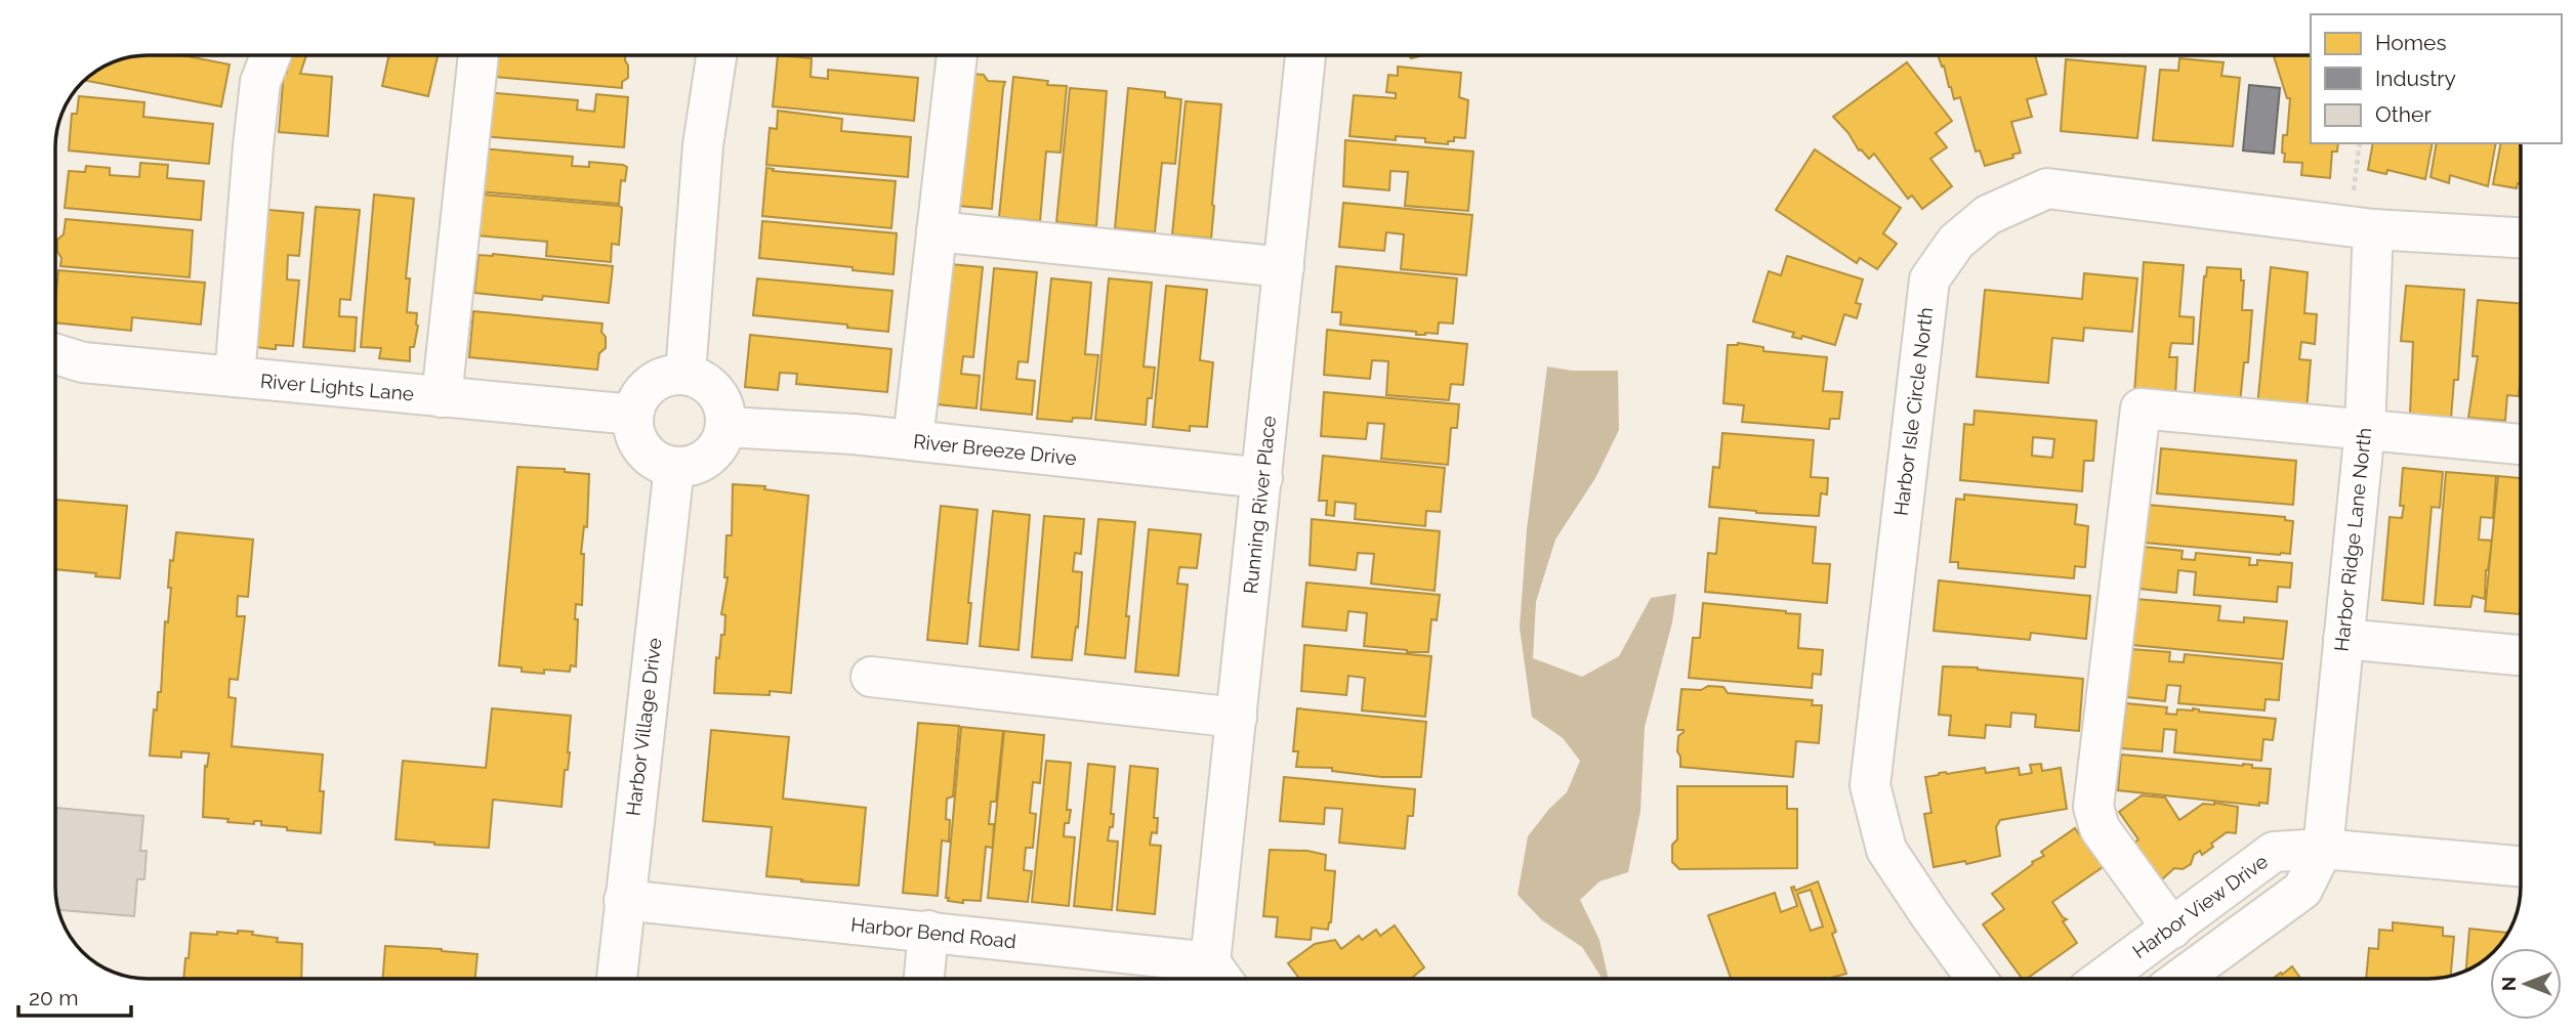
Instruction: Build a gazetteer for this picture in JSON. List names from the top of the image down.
{
  "streets": {
    "street": [
      "River Lights Lane",
      "Harbor Isle Circle North",
      "River Breeze Drive",
      "Running River Place",
      "Harbor Ridge Lane North",
      "Harbor Village Drive",
      "Harbor View Drive",
      "Harbor Bend Road"
    ]
  },
  "crossings": [
    ["River Lights Lane", "River Breeze Drive"],
    ["River Lights Lane", "Harbor Village Drive"],
    ["Harbor Isle Circle North", "Harbor Ridge Lane North"],
    ["River Breeze Drive", "Running River Place"],
    ["River Breeze Drive", "Harbor Village Drive"],
    ["Running River Place", "Harbor Bend Road"],
    ["Harbor Ridge Lane North", "Harbor View Drive"],
    ["Harbor Village Drive", "Harbor Bend Road"]
  ],
  "legend": ["Homes", "Industry", "Other"],
  "scale_bar": "20 m",
  "north": "left"
}
